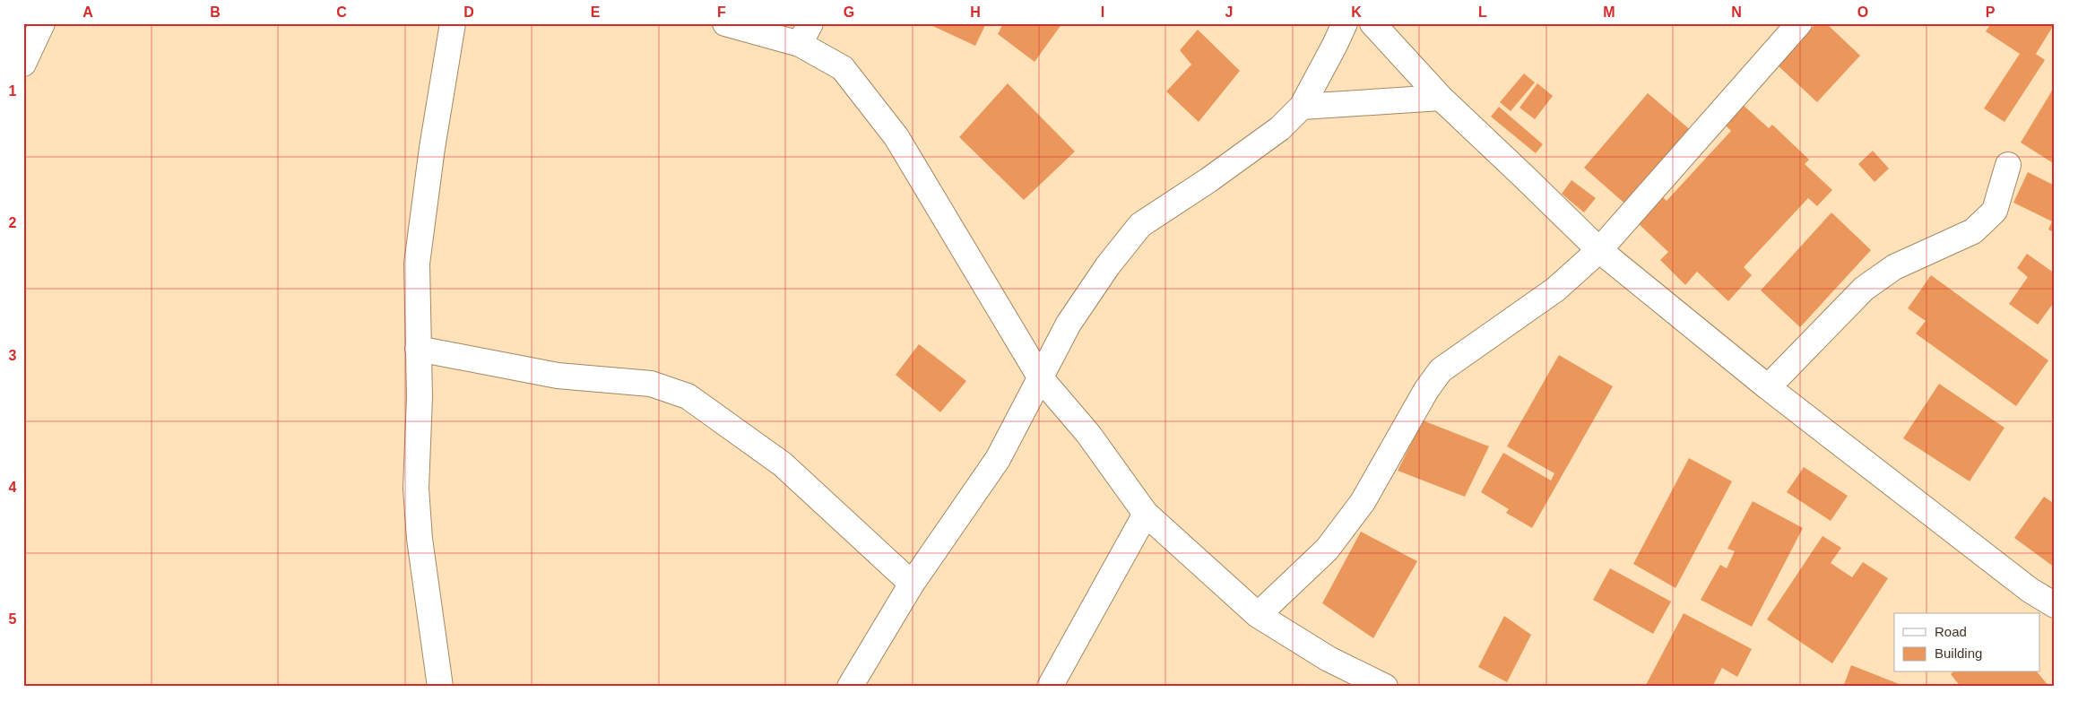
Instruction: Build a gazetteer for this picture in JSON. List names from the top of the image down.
{
  "legend": ["Road", "Building"],
  "grid": {
    "columns": [
      "A",
      "B",
      "C",
      "D",
      "E",
      "F",
      "G",
      "H",
      "I",
      "J",
      "K",
      "L",
      "M",
      "N",
      "O",
      "P"
    ],
    "rows": [
      "1",
      "2",
      "3",
      "4",
      "5"
    ]
  }
}
